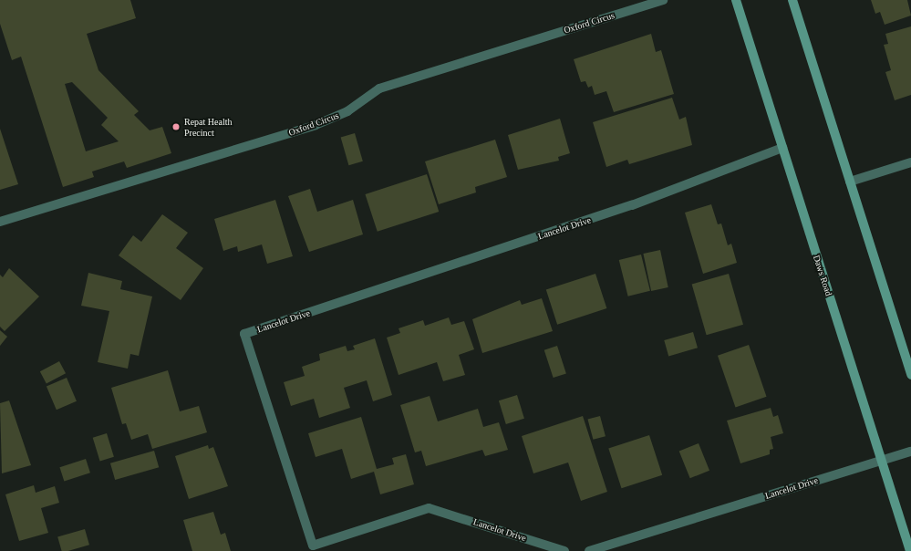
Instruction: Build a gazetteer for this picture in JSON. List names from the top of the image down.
{
  "streets": {
    "main road": ["Daws Road"],
    "street": ["Oxford Circus", "Lancelot Drive"]
  },
  "crossings": [
    ["Lancelot Drive", "Daws Road"]
  ],
  "places": ["Repat Health Precinct"]
}
